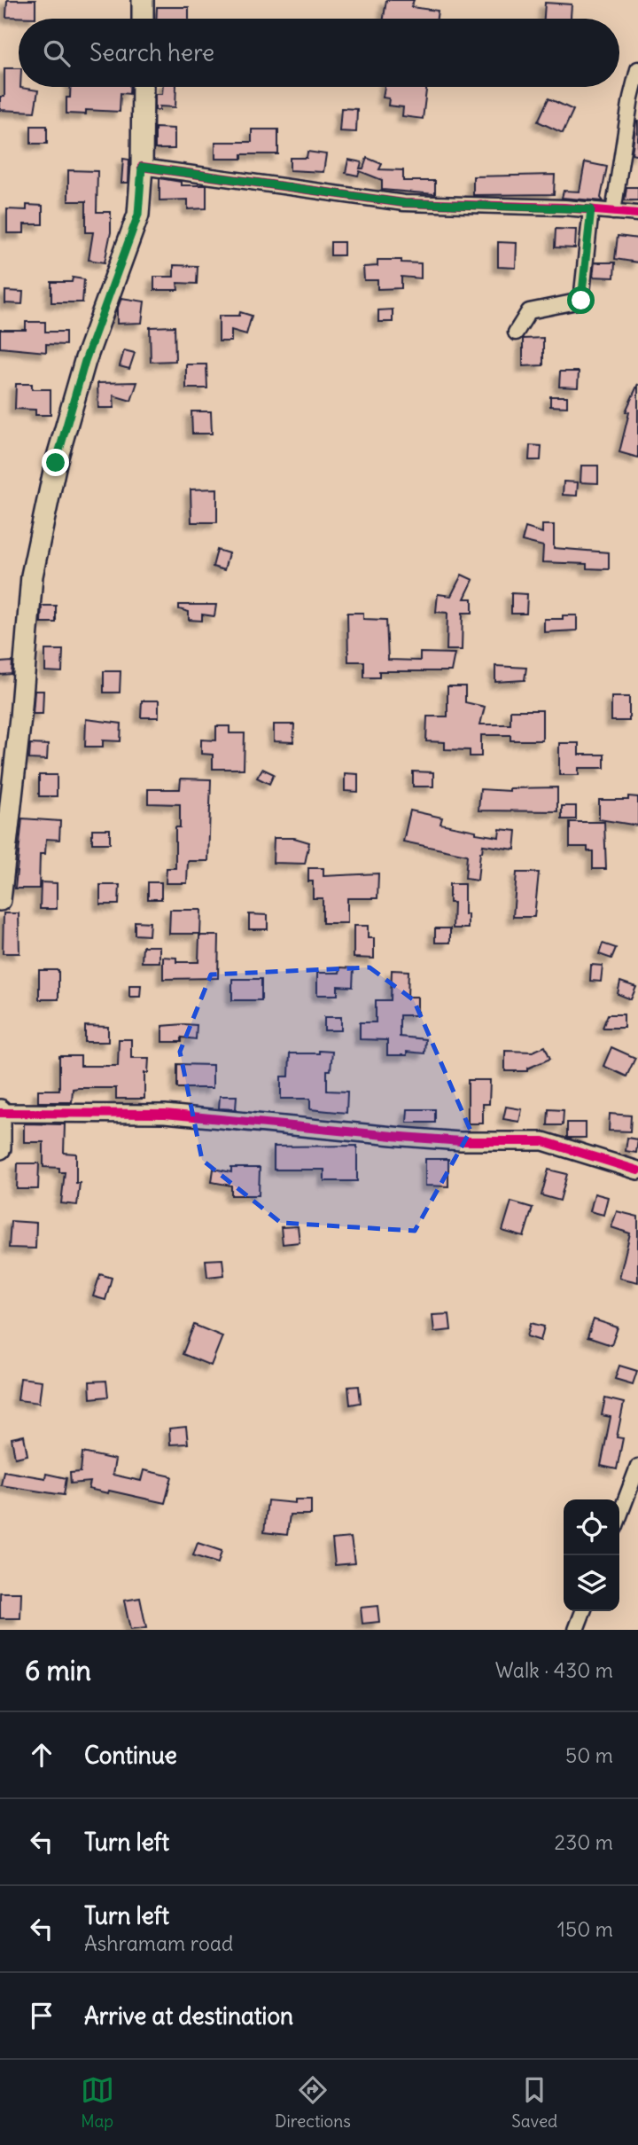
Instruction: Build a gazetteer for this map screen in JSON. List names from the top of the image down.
{
  "page": {
    "search": "Search here",
    "heading": ["6 min", "Walk · 430 m"],
    "list": [
      ["Continue", "50 m"],
      ["Turn left", "230 m"],
      ["Turn left", "Ashramam road", "150 m"],
      "Arrive at destination"
    ],
    "nav": ["Map", "Directions", "Saved"]
  }
}
